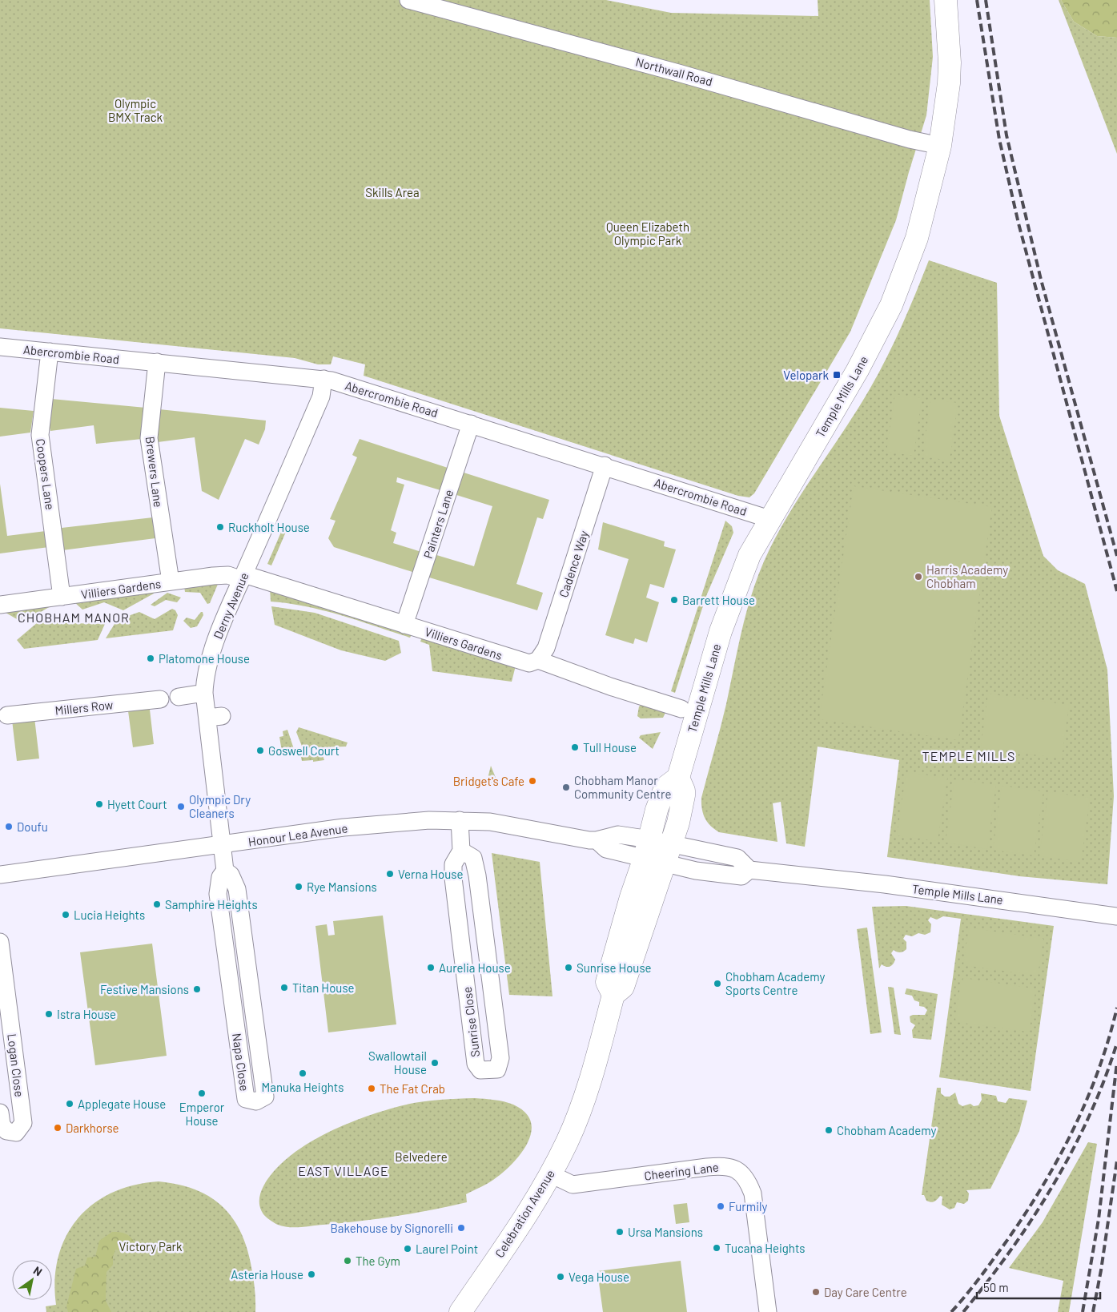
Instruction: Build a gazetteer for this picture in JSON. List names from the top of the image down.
{
  "streets": {
    "street": [
      "Northwall Road",
      "Abercrombie Road",
      "Temple Mills Lane",
      "Brewers Lane",
      "Coopers Lane",
      "Painters Lane",
      "Cadence Way",
      "Villiers Gardens",
      "Derny Avenue",
      "Millers Row",
      "Honour Lea Avenue",
      "Sunrise Close",
      "Napa Close",
      "Logan Close",
      "Cheering Lane",
      "Celebration Avenue"
    ]
  },
  "crossings": [
    ["Northwall Road", "Temple Mills Lane"],
    ["Abercrombie Road", "Temple Mills Lane"],
    ["Abercrombie Road", "Brewers Lane"],
    ["Abercrombie Road", "Coopers Lane"],
    ["Abercrombie Road", "Painters Lane"],
    ["Abercrombie Road", "Cadence Way"],
    ["Abercrombie Road", "Derny Avenue"],
    ["Temple Mills Lane", "Honour Lea Avenue"],
    ["Temple Mills Lane", "Celebration Avenue"],
    ["Brewers Lane", "Villiers Gardens"],
    ["Coopers Lane", "Villiers Gardens"],
    ["Painters Lane", "Villiers Gardens"],
    ["Cadence Way", "Villiers Gardens"],
    ["Villiers Gardens", "Derny Avenue"],
    ["Derny Avenue", "Honour Lea Avenue"],
    ["Derny Avenue", "Napa Close"],
    ["Honour Lea Avenue", "Sunrise Close"],
    ["Honour Lea Avenue", "Napa Close"],
    ["Honour Lea Avenue", "Celebration Avenue"],
    ["Cheering Lane", "Celebration Avenue"]
  ],
  "districts": ["CHOBHAM MANOR", "TEMPLE MILLS", "EAST VILLAGE"],
  "parks": [
    "Olympic BMX Track",
    "Skills Area",
    "Queen Elizabeth Olympic Park",
    "Belvedere",
    "Victory Park"
  ],
  "places": {
    "transit": ["Velopark"],
    "other": [
      "Ruckholt House",
      "Harris Academy Chobham",
      "Barrett House",
      "Platomone House",
      "Tull House",
      "Goswell Court",
      "Bridget's Cafe",
      "Chobham Manor Community Centre",
      "Hyett Court",
      "Olympic Dry Cleaners",
      "Doufu",
      "Verna House",
      "Rye Mansions",
      "Samphire Heights",
      "Lucia Heights",
      "Aurelia House",
      "Sunrise House",
      "Chobham Academy Sports Centre",
      "Titan House",
      "Festive Mansions",
      "Istra House",
      "Swallowtail House",
      "Manuka Heights",
      "The Fat Crab",
      "Emperor House",
      "Applegate House",
      "Darkhorse",
      "Chobham Academy",
      "Furmily",
      "Bakehouse by Signorelli",
      "Ursa Mansions",
      "Tucana Heights",
      "Laurel Point",
      "The Gym",
      "Asteria House",
      "Vega House",
      "Day Care Centre"
    ]
  },
  "scale_bar": "50 m",
  "north": "top right"
}
